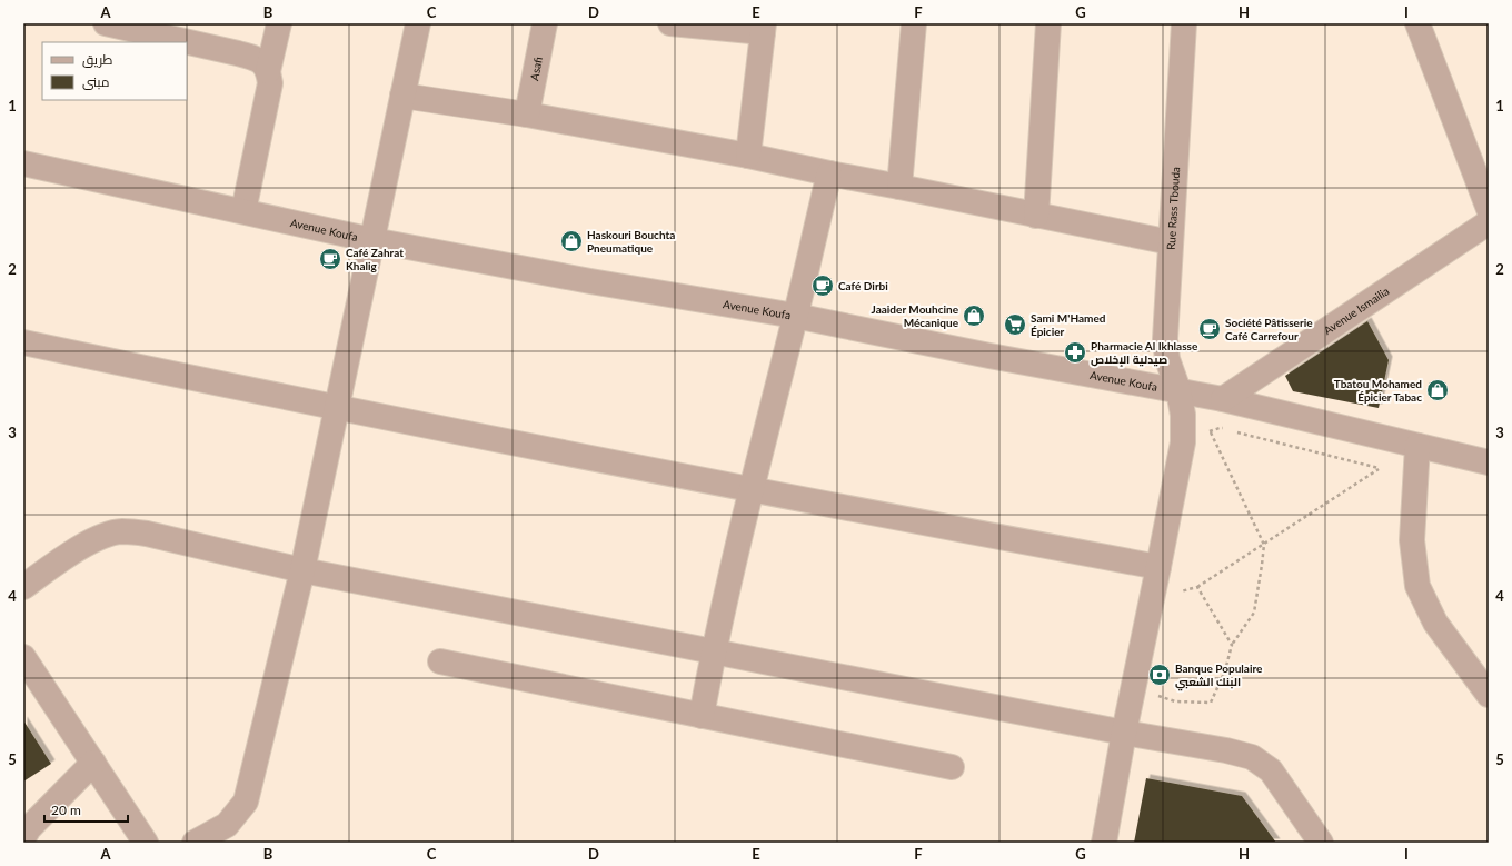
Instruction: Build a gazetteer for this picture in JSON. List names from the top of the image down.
{
  "streets": {
    "street": [
      "Asafi",
      "Rue Rass Tbouda",
      "Avenue Koufa",
      "Avenue Ismailia"
    ]
  },
  "crossings": [
    ["Rue Rass Tbouda", "Avenue Koufa"],
    ["Avenue Koufa", "Avenue Ismailia"]
  ],
  "places": {
    "shop": ["Haskouri Bouchta Pneumatique", "Jaaider Mouhcine Mécanique", "Tbatou Mohamed Épicier Tabac"],
    "cafe": ["Café Zahrat Khalig", "Café Dirbi", "Société Pâtisserie Café Carrefour"],
    "supermarket": ["Sami M'Hamed Épicier"],
    "pharmacy": ["Pharmacie Al Ikhlasse صيدلية الإخلاص"],
    "bank": ["Banque Populaire البنك الشعبي"]
  },
  "legend": ["طريق", "مبنى"],
  "scale_bar": "20 m",
  "grid": {
    "columns": [
      "A",
      "B",
      "C",
      "D",
      "E",
      "F",
      "G",
      "H",
      "I"
    ],
    "rows": [
      "1",
      "2",
      "3",
      "4",
      "5"
    ]
  }
}
